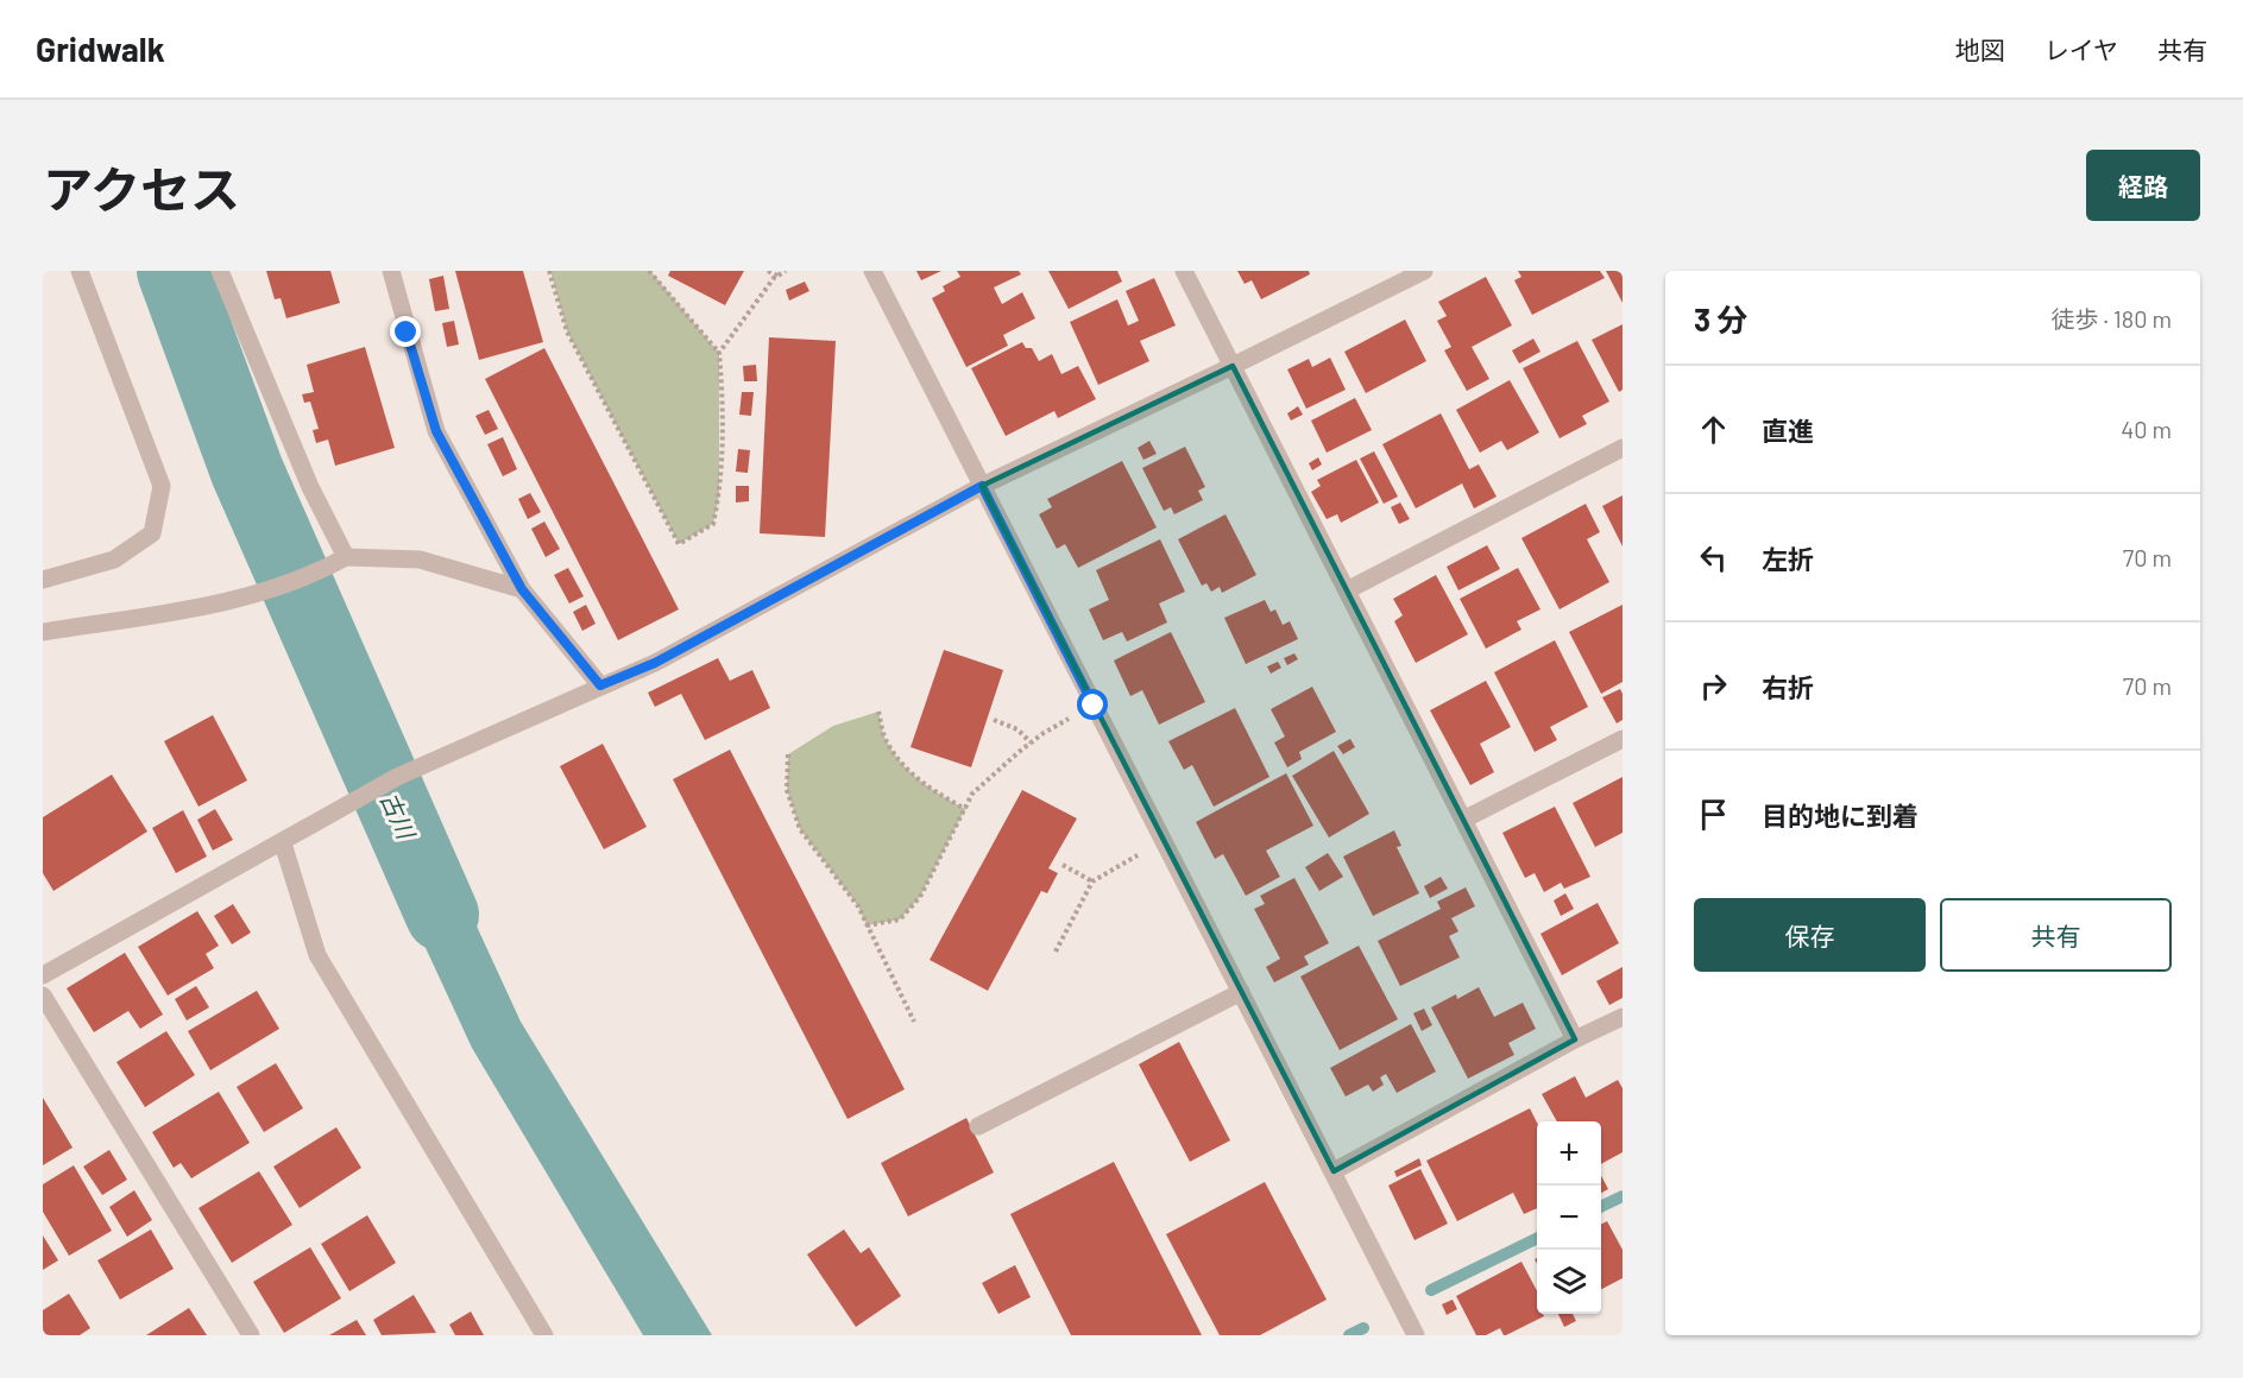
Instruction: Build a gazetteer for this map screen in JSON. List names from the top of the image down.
{
  "water": ["古川"],
  "page": {
    "header": "Gridwalk",
    "nav": ["地図", "レイヤ", "共有"],
    "title": "アクセス",
    "buttons": [
      "経路",
      ["保存", "共有"]
    ],
    "heading": ["3 分", "徒歩 · 180 m"],
    "list": [
      ["直進", "40 m"],
      ["左折", "70 m"],
      ["右折", "70 m"],
      "目的地に到着"
    ],
    "map_buttons": ["+", "−"]
  }
}
